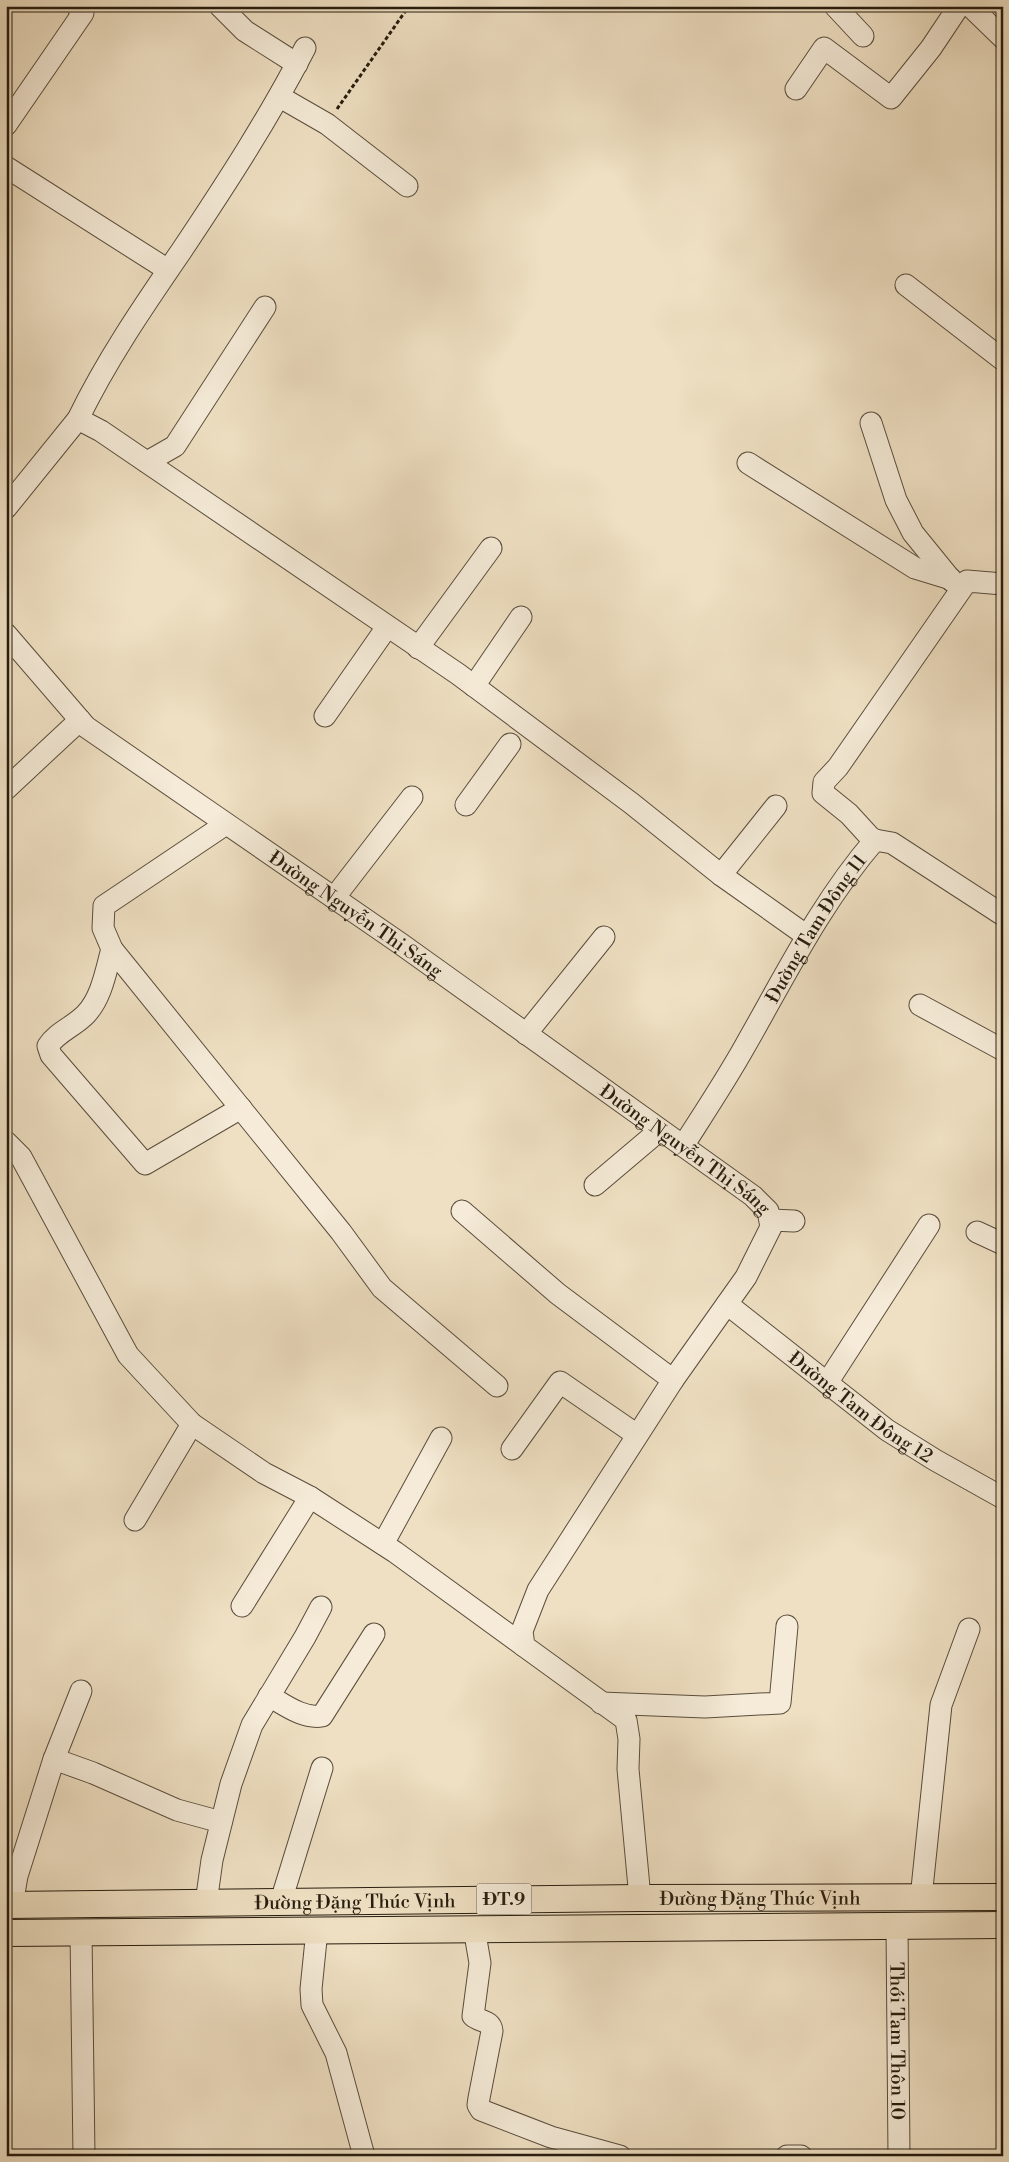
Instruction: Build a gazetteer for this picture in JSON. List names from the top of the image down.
{
  "streets": {
    "main road": ["Đường Đặng Thúc Vịnh", "ĐT.9"],
    "street": [
      "Đường Nguyễn Thị Sáng",
      "Đường Tam Đông 11",
      "Đường Tam Đông 12",
      "Thới Tam Thôn 10"
    ]
  },
  "crossings": [
    ["Đường Nguyễn Thị Sáng", "Đường Tam Đông 11"],
    ["Đường Nguyễn Thị Sáng", "Đường Tam Đông 12"],
    ["Đường Đặng Thúc Vịnh", "Thới Tam Thôn 10"]
  ]
}
